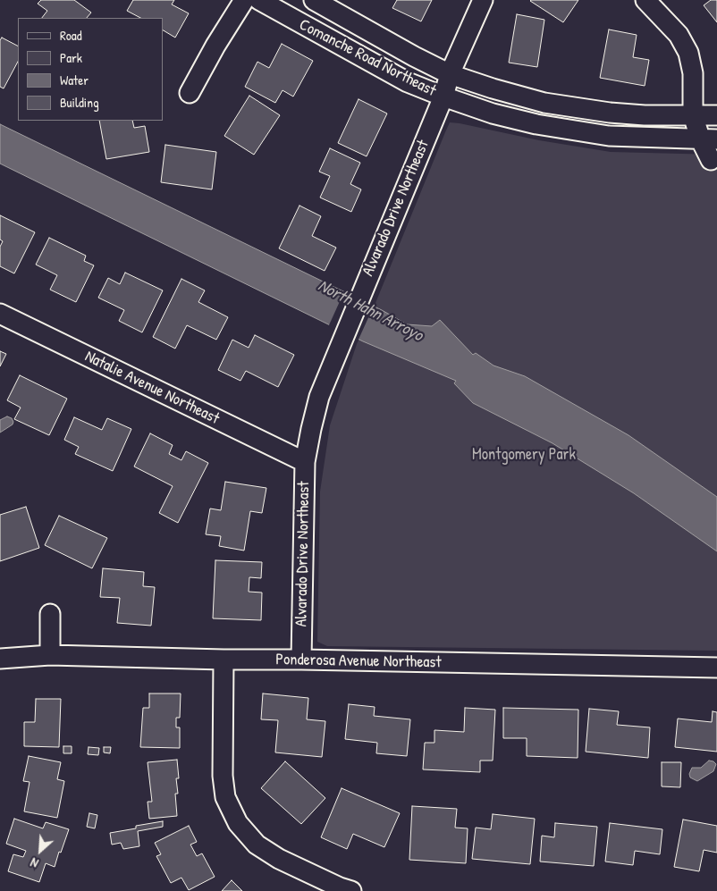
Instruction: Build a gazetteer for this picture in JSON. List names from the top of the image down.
{
  "streets": {
    "street": [
      "Comanche Road Northeast",
      "Alvarado Drive Northeast",
      "Natalie Avenue Northeast",
      "Ponderosa Avenue Northeast"
    ]
  },
  "crossings": [
    ["Comanche Road Northeast", "Alvarado Drive Northeast"],
    ["Alvarado Drive Northeast", "Natalie Avenue Northeast"],
    ["Alvarado Drive Northeast", "Ponderosa Avenue Northeast"]
  ],
  "water": ["North Hahn Arroyo"],
  "parks": ["Montgomery Park"],
  "legend": [
    "Road",
    "Park",
    "Water",
    "Building"
  ],
  "north": "bottom left"
}
